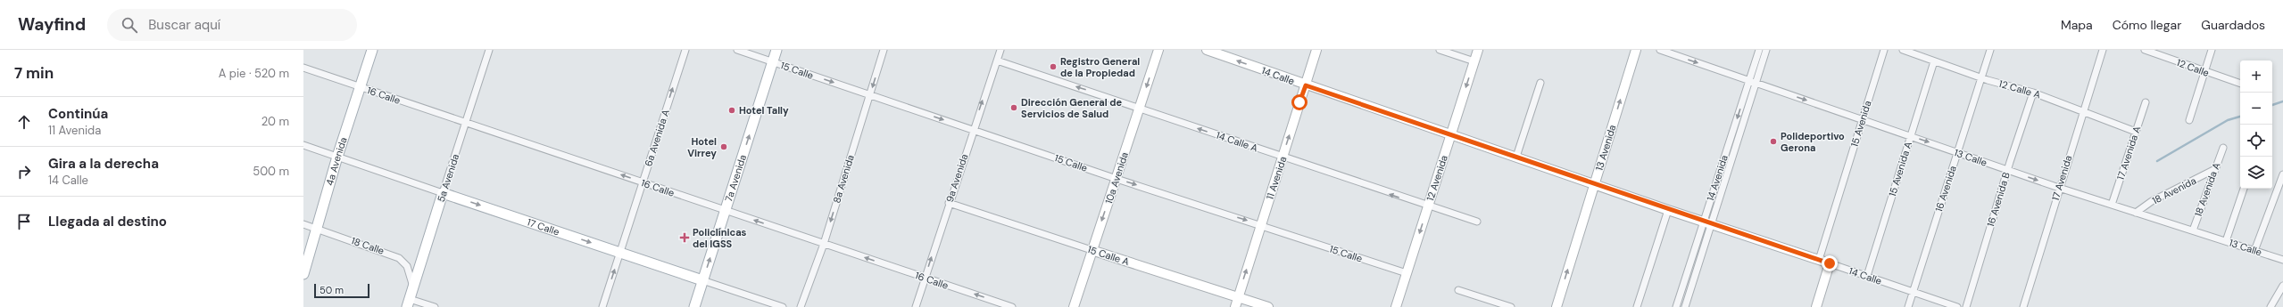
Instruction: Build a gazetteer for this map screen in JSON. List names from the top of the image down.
{
  "streets": {
    "main road": [
      "4a Avenida",
      "5a Avenida",
      "7a Avenida",
      "17 Calle"
    ],
    "street": [
      "12 Calle",
      "15 Calle",
      "14 Calle",
      "12 Calle A",
      "16 Calle",
      "15 Avenida",
      "6a Avenida A",
      "14 Calle A",
      "13 Avenida",
      "17 Avenida A",
      "13 Calle",
      "15 Avenida A",
      "9a Avenida",
      "10a Avenida",
      "11 Avenida",
      "12 Avenida",
      "14 Avenida",
      "17 Avenida",
      "8a Avenida",
      "16 Avenida",
      "18 Avenida A",
      "18 Avenida",
      "16 Avenida B",
      "18 Calle",
      "15 Calle A"
    ]
  },
  "crossings": [
    ["15 Calle", "9a Avenida"],
    ["15 Calle", "10a Avenida"],
    ["15 Calle", "11 Avenida"],
    ["15 Calle", "12 Avenida"],
    ["15 Calle", "7a Avenida"],
    ["15 Calle", "8a Avenida"],
    ["14 Calle", "15 Avenida"],
    ["14 Calle", "13 Avenida"],
    ["14 Calle", "15 Avenida A"],
    ["14 Calle", "11 Avenida"],
    ["14 Calle", "12 Avenida"],
    ["14 Calle", "14 Avenida"],
    ["14 Calle", "16 Avenida"],
    ["12 Calle A", "17 Avenida A"],
    ["12 Calle A", "15 Avenida A"],
    ["12 Calle A", "17 Avenida"],
    ["12 Calle A", "16 Avenida"],
    ["12 Calle A", "16 Avenida B"],
    ["16 Calle", "6a Avenida A"],
    ["16 Calle", "4a Avenida"],
    ["16 Calle", "5a Avenida"],
    ["16 Calle", "9a Avenida"],
    ["16 Calle", "7a Avenida"],
    ["16 Calle", "8a Avenida"],
    ["15 Avenida", "13 Calle"],
    ["6a Avenida A", "17 Calle"],
    ["14 Calle A", "9a Avenida"],
    ["14 Calle A", "10a Avenida"],
    ["14 Calle A", "11 Avenida"],
    ["14 Calle A", "12 Avenida"],
    ["17 Avenida A", "13 Calle"],
    ["13 Calle", "15 Avenida A"],
    ["13 Calle", "14 Avenida"],
    ["13 Calle", "17 Avenida"],
    ["13 Calle", "16 Avenida"],
    ["13 Calle", "18 Avenida A"],
    ["13 Calle", "18 Avenida"],
    ["13 Calle", "16 Avenida B"],
    ["4a Avenida", "17 Calle"],
    ["4a Avenida", "18 Calle"],
    ["5a Avenida", "17 Calle"],
    ["5a Avenida", "18 Calle"],
    ["9a Avenida", "15 Calle A"],
    ["10a Avenida", "15 Calle A"],
    ["11 Avenida", "15 Calle A"],
    ["7a Avenida", "17 Calle"],
    ["18 Avenida A", "18 Avenida"]
  ],
  "one_way": [
    "15 Calle",
    "16 Calle",
    "6a Avenida A",
    "14 Calle A",
    "13 Calle",
    "9a Avenida",
    "10a Avenida",
    "11 Avenida",
    "7a Avenida",
    "8a Avenida",
    "17 Calle"
  ],
  "places": {
    "other": [
      "Registro General de la Propiedad",
      "Dirección General de Servicios de Salud",
      "Hotel Tally",
      "Polideportivo Gerona",
      "Hotel Virrey"
    ],
    "health": ["Policlínicas del IGSS"]
  },
  "scale_bar": "50 m",
  "page": {
    "header": "Wayfind",
    "search": "Buscar aquí",
    "nav": ["Mapa", "Cómo llegar", "Guardados"],
    "heading": ["7 min", "A pie · 520 m"],
    "map_buttons": ["+", "−"],
    "list": [
      ["Continúa", "11 Avenida", "20 m"],
      ["Gira a la derecha", "14 Calle", "500 m"],
      "Llegada al destino"
    ],
    "scale": "50 m"
  }
}
